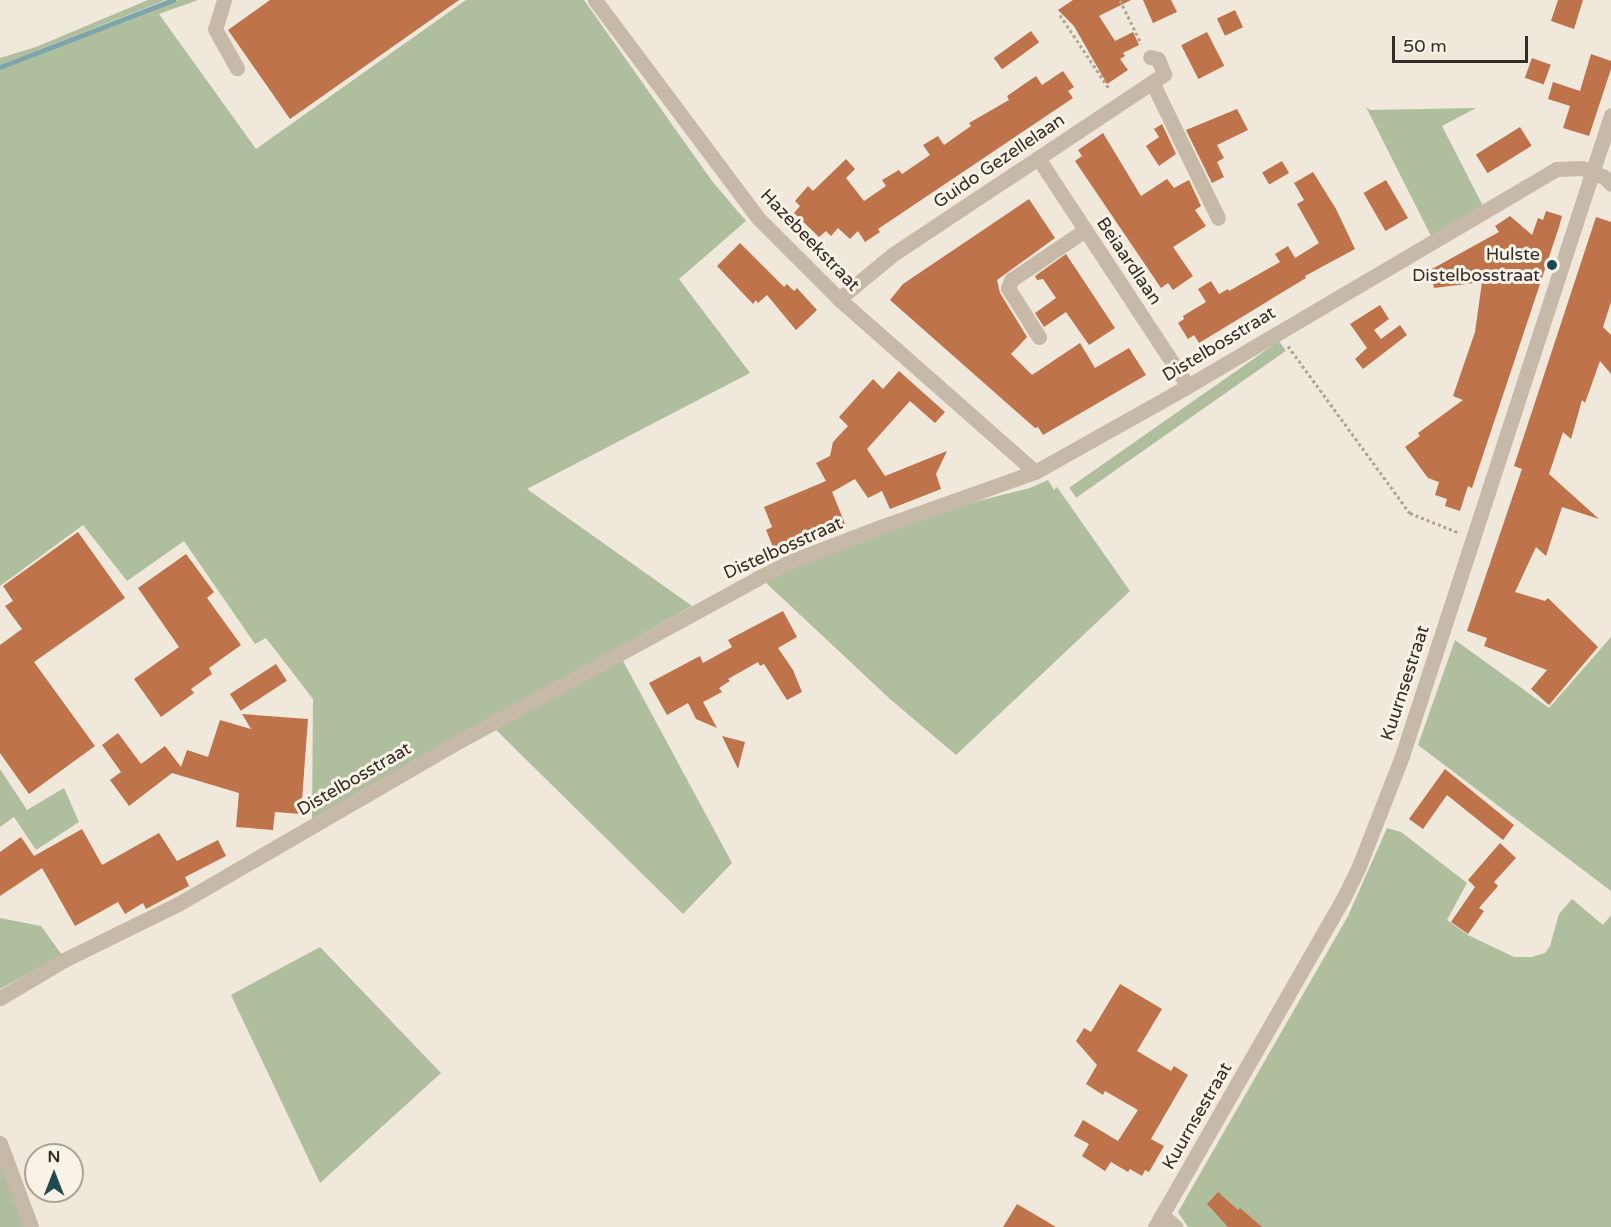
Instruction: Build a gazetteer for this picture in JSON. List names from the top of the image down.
{
  "streets": {
    "street": [
      "Guido Gezellelaan",
      "Hazebeekstraat",
      "Beiaardlaan",
      "Distelbosstraat",
      "Kuurnsestraat"
    ]
  },
  "crossings": [
    ["Guido Gezellelaan", "Hazebeekstraat"],
    ["Guido Gezellelaan", "Beiaardlaan"],
    ["Hazebeekstraat", "Distelbosstraat"],
    ["Beiaardlaan", "Distelbosstraat"],
    ["Distelbosstraat", "Kuurnsestraat"]
  ],
  "places": ["Hulste Distelbosstraat"],
  "scale_bar": "50 m",
  "north": "top"
}
